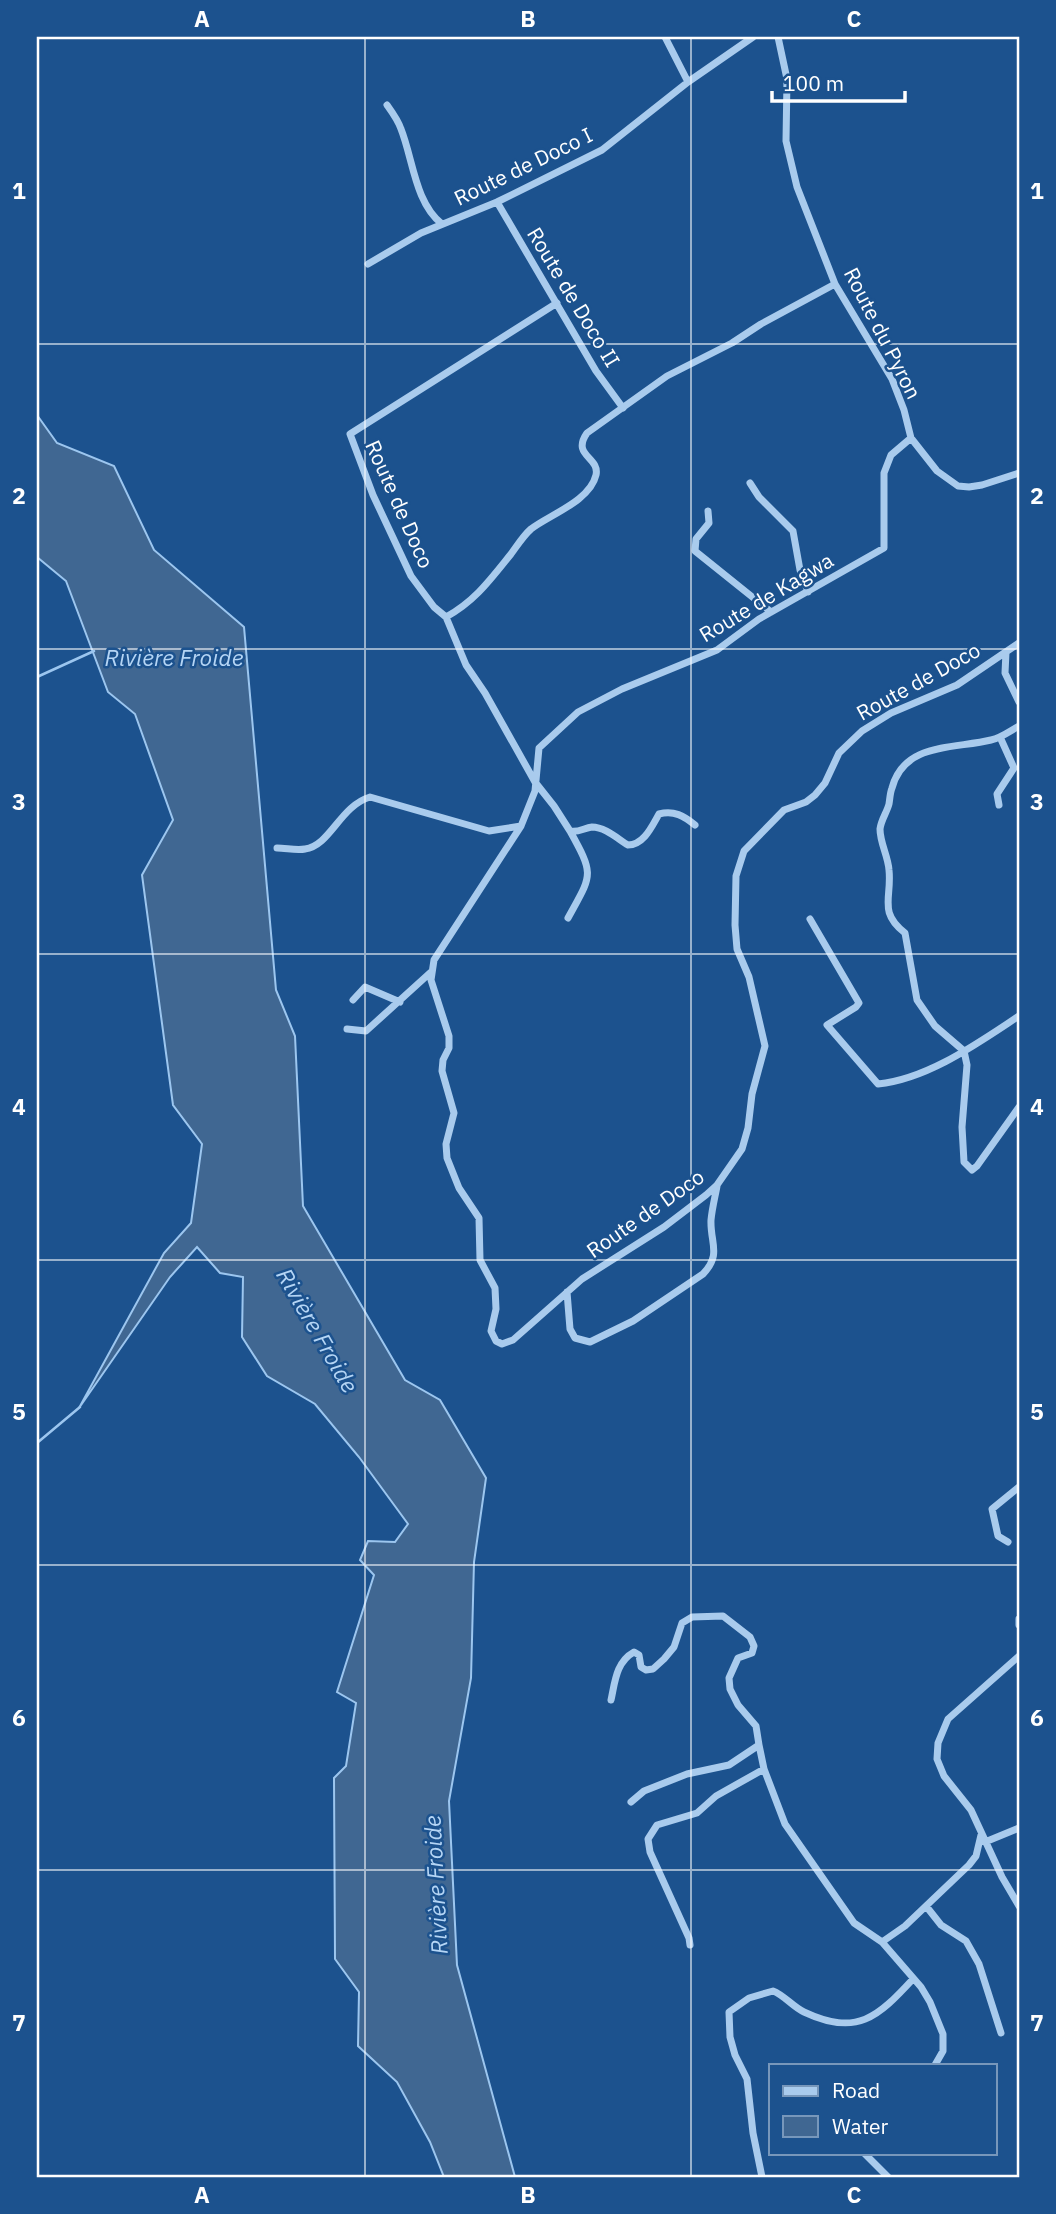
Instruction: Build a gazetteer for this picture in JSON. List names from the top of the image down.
{
  "streets": {
    "street": [
      "Route de Doco I",
      "Route de Doco II",
      "Route du Pyron",
      "Route de Doco",
      "Route de Kagwa"
    ]
  },
  "crossings": [
    ["Route de Doco I", "Route de Doco II"],
    ["Route de Doco II", "Route de Doco"],
    ["Route du Pyron", "Route de Kagwa"]
  ],
  "water": ["Rivière Froide"],
  "legend": ["Road", "Water"],
  "scale_bar": "100 m",
  "grid": {
    "columns": ["A", "B", "C"],
    "rows": [
      "1",
      "2",
      "3",
      "4",
      "5",
      "6",
      "7"
    ]
  }
}
